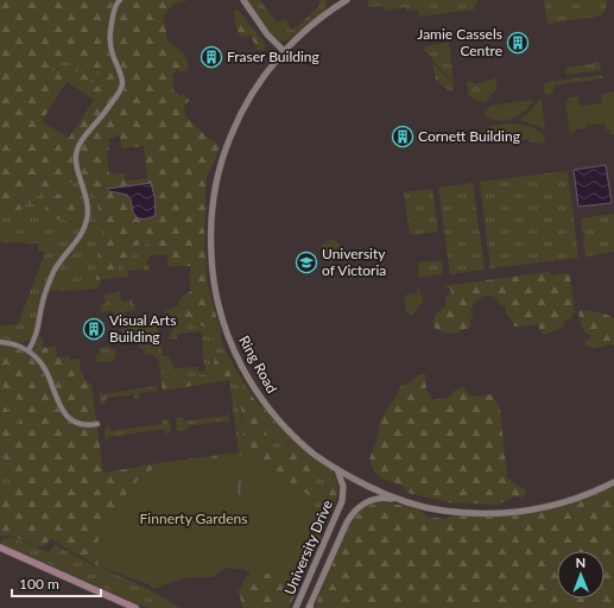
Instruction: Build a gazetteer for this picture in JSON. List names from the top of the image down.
{
  "streets": {
    "street": ["Ring Road", "University Drive"]
  },
  "crossings": [
    ["Ring Road", "University Drive"]
  ],
  "parks": ["Finnerty Gardens"],
  "places": {
    "building": [
      "Jamie Cassels Centre",
      "Fraser Building",
      "Cornett Building",
      "Visual Arts Building"
    ],
    "school or university": ["University of Victoria"]
  },
  "scale_bar": "100 m",
  "north": "top"
}
